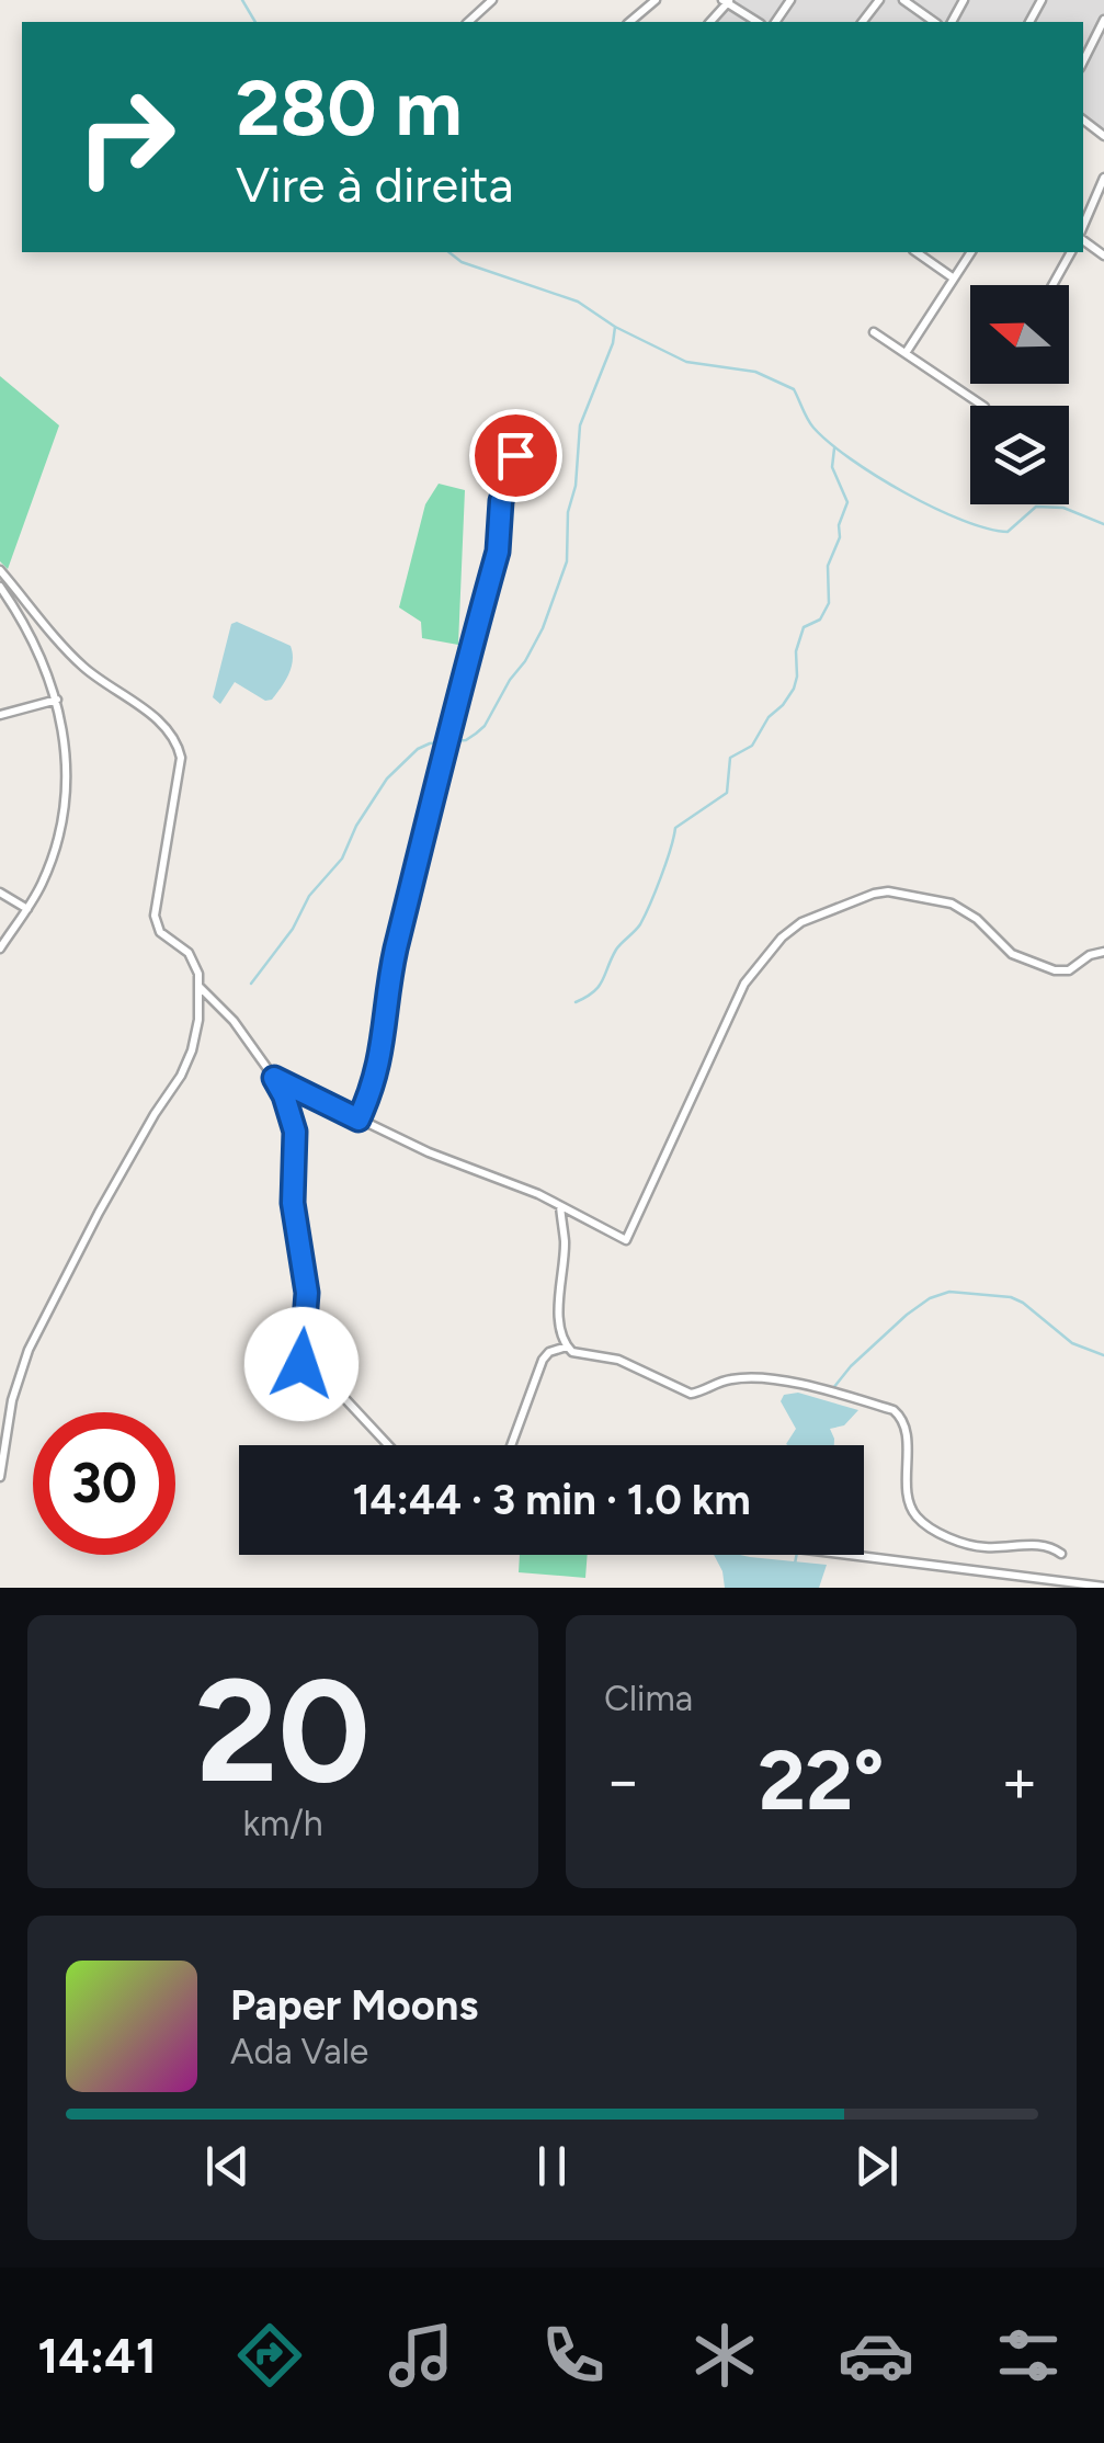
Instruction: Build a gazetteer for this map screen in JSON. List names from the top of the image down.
{
  "north": "left",
  "page": {
    "turn": ["280 m", "Vire à direita"],
    "limit": "30",
    "trip": "14:44 · 3 min · 1.0 km",
    "tile": [
      ["20", "km/h"],
      "Clima"
    ],
    "heat": ["−", "22°", "+"],
    "song": ["Paper Moons", "Ada Vale"],
    "tabs": "14:41"
  }
}
